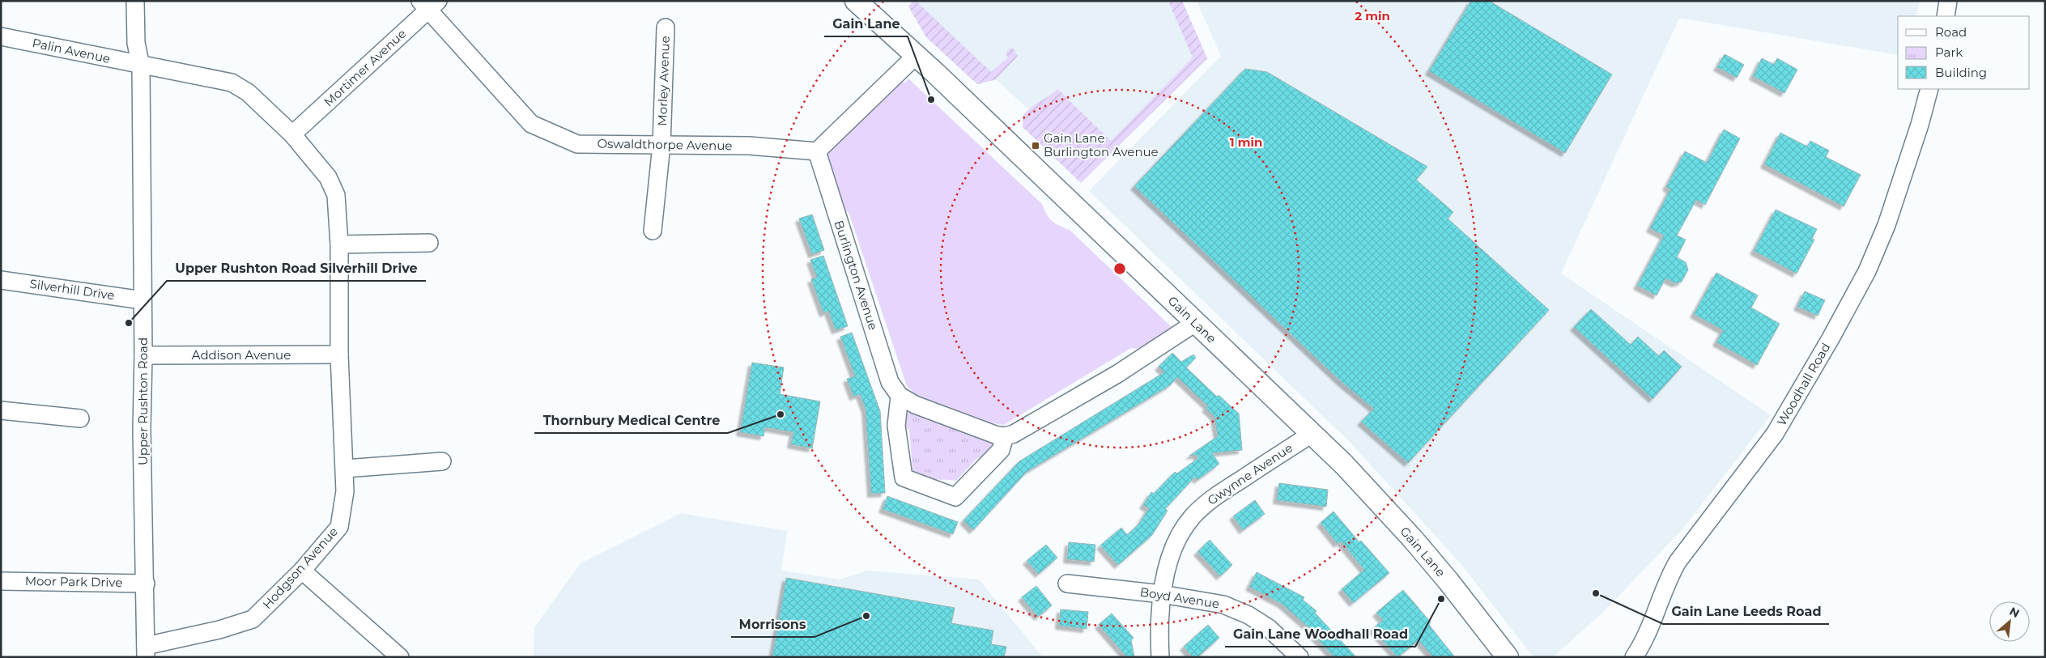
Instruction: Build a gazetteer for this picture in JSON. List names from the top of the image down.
{
  "streets": {
    "street": [
      "Palin Avenue",
      "Mortimer Avenue",
      "Morley Avenue",
      "Oswaldthorpe Avenue",
      "Burlington Avenue",
      "Silverhill Drive",
      "Gain Lane",
      "Addison Avenue",
      "Woodhall Road",
      "Upper Rushton Road",
      "Gwynne Avenue",
      "Hodgson Avenue",
      "Moor Park Drive",
      "Boyd Avenue"
    ]
  },
  "crossings": [
    ["Palin Avenue", "Mortimer Avenue"],
    ["Palin Avenue", "Upper Rushton Road"],
    ["Palin Avenue", "Hodgson Avenue"],
    ["Mortimer Avenue", "Oswaldthorpe Avenue"],
    ["Mortimer Avenue", "Hodgson Avenue"],
    ["Morley Avenue", "Oswaldthorpe Avenue"],
    ["Oswaldthorpe Avenue", "Burlington Avenue"],
    ["Silverhill Drive", "Upper Rushton Road"],
    ["Gain Lane", "Gwynne Avenue"],
    ["Addison Avenue", "Upper Rushton Road"],
    ["Addison Avenue", "Hodgson Avenue"],
    ["Upper Rushton Road", "Hodgson Avenue"],
    ["Upper Rushton Road", "Moor Park Drive"],
    ["Gwynne Avenue", "Boyd Avenue"]
  ],
  "places": {
    "other": [
      "Gain Lane",
      "Upper Rushton Road Silverhill Drive",
      "Thornbury Medical Centre",
      "Gain Lane Leeds Road",
      "Gain Lane Woodhall Road",
      "Morrisons"
    ],
    "transit": ["Gain Lane Burlington Avenue"]
  },
  "legend": ["Road", "Park", "Building"],
  "north": "top right",
  "rings": ["2 min", "1 min"]
}
